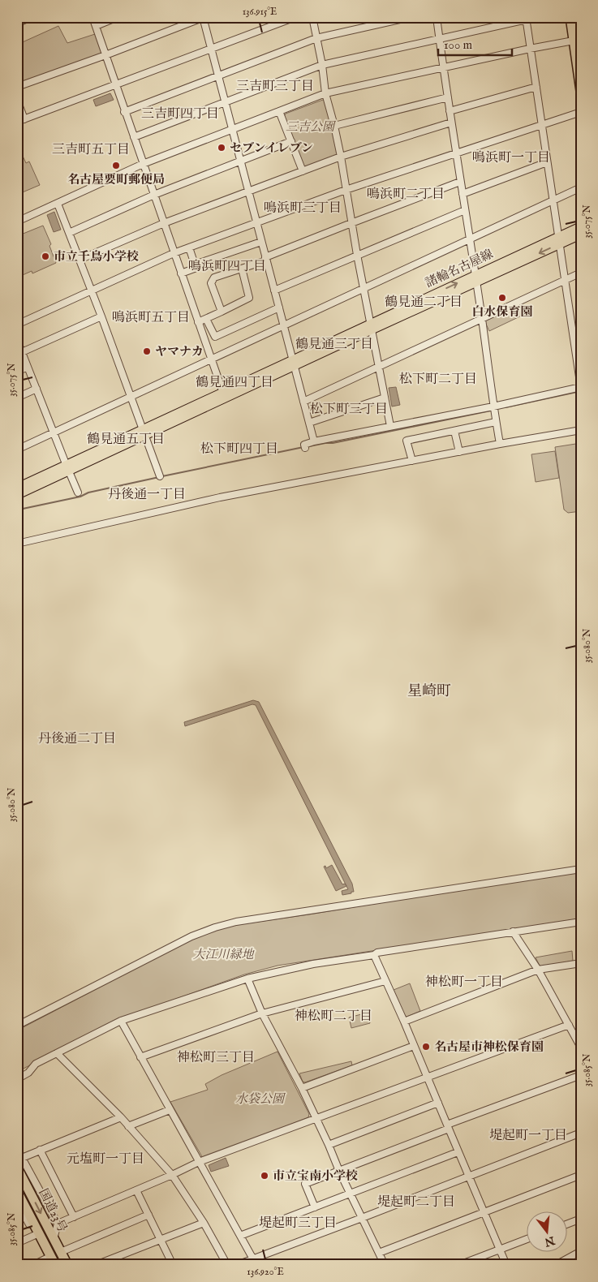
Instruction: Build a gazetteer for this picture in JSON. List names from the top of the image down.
{
  "streets": {
    "highway": ["国道23号"],
    "main road": ["諸輪名古屋線"]
  },
  "districts": [
    "三吉町三丁目",
    "三吉町四丁目",
    "三吉町五丁目",
    "鳴浜町一丁目",
    "鳴浜町二丁目",
    "鳴浜町三丁目",
    "鳴浜町四丁目",
    "鶴見通二丁目",
    "鳴浜町五丁目",
    "鶴見通三丁目",
    "松下町二丁目",
    "鶴見通四丁目",
    "松下町三丁目",
    "鶴見通五丁目",
    "松下町四丁目",
    "丹後通一丁目",
    "星崎町",
    "丹後通二丁目",
    "神松町一丁目",
    "神松町二丁目",
    "神松町三丁目",
    "堤起町一丁目",
    "元塩町一丁目",
    "堤起町二丁目",
    "堤起町三丁目"
  ],
  "parks": ["三吉公園", "大江川緑地", "水袋公園"],
  "places": [
    "セブンイレブン",
    "名古屋要町郵便局",
    "市立千鳥小学校",
    "白水保育園",
    "ヤマナカ",
    "名古屋市神松保育園",
    "市立宝南小学校"
  ],
  "scale_bar": "100 m",
  "north": "bottom",
  "coordinates": [
    "136.915°E",
    "35.075°N",
    "35.080°N",
    "35.085°N",
    "136.920°E"
  ]
}
